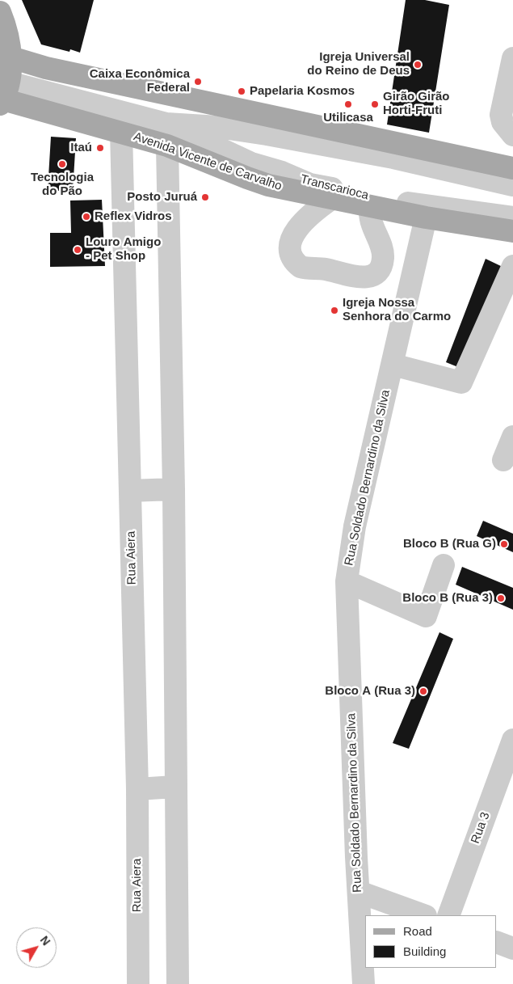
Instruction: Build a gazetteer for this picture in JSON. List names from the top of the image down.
{
  "streets": {
    "main road": ["Avenida Vicente de Carvalho"],
    "street": [
      "Transcarioca",
      "Rua Soldado Bernardino da Silva",
      "Rua Aiera",
      "Rua 3"
    ]
  },
  "crossings": [
    ["Avenida Vicente de Carvalho", "Transcarioca"],
    ["Avenida Vicente de Carvalho", "Rua Soldado Bernardino da Silva"],
    ["Avenida Vicente de Carvalho", "Rua Aiera"]
  ],
  "places": [
    "Igreja Universal do Reino de Deus",
    "Caixa Econômica Federal",
    "Papelaria Kosmos",
    "Utilicasa",
    "Girão Girão Horti-Fruti",
    "Itaú",
    "Tecnologia do Pão",
    "Posto Juruá",
    "Reflex Vidros",
    "Louro Amigo - Pet Shop",
    "Igreja Nossa Senhora do Carmo",
    "Bloco B (Rua G)",
    "Bloco B (Rua 3)",
    "Bloco A (Rua 3)"
  ],
  "legend": ["Road", "Building"],
  "north": "top right"
}
